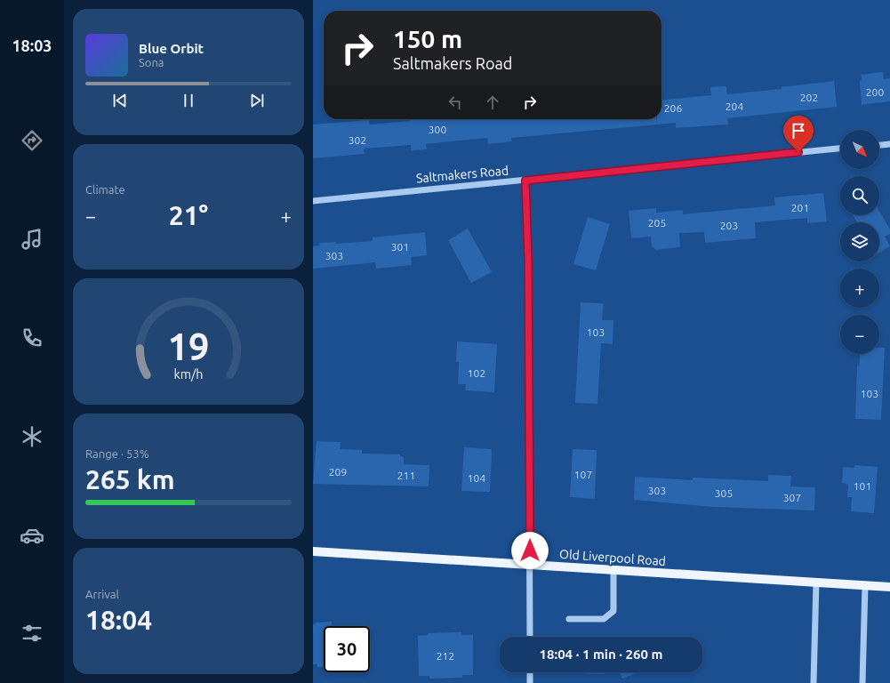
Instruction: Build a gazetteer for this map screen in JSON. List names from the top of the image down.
{
  "streets": {
    "main road": ["Old Liverpool Road"],
    "street": ["Saltmakers Road"]
  },
  "house_numbers": [
    "200",
    "202",
    "204",
    "206",
    "300",
    "302",
    "201",
    "205",
    "203",
    "301",
    "303",
    "103",
    "102",
    "103",
    "209",
    "107",
    "211",
    "104",
    "101",
    "303",
    "305",
    "307",
    "212"
  ],
  "north": "bottom right",
  "page": {
    "tabs": "18:03",
    "turn": ["150 m", "Saltmakers Road"],
    "song": ["Blue Orbit", "Sona"],
    "map_buttons": ["+", "−"],
    "tile": [
      "Climate",
      ["Range · 53%", "265 km"],
      ["Arrival", "18:04"]
    ],
    "heat": ["−", "21°", "+"],
    "limit": "30",
    "trip": "18:04 · 1 min · 260 m",
    "gauge": ["19", "km/h"]
  }
}
